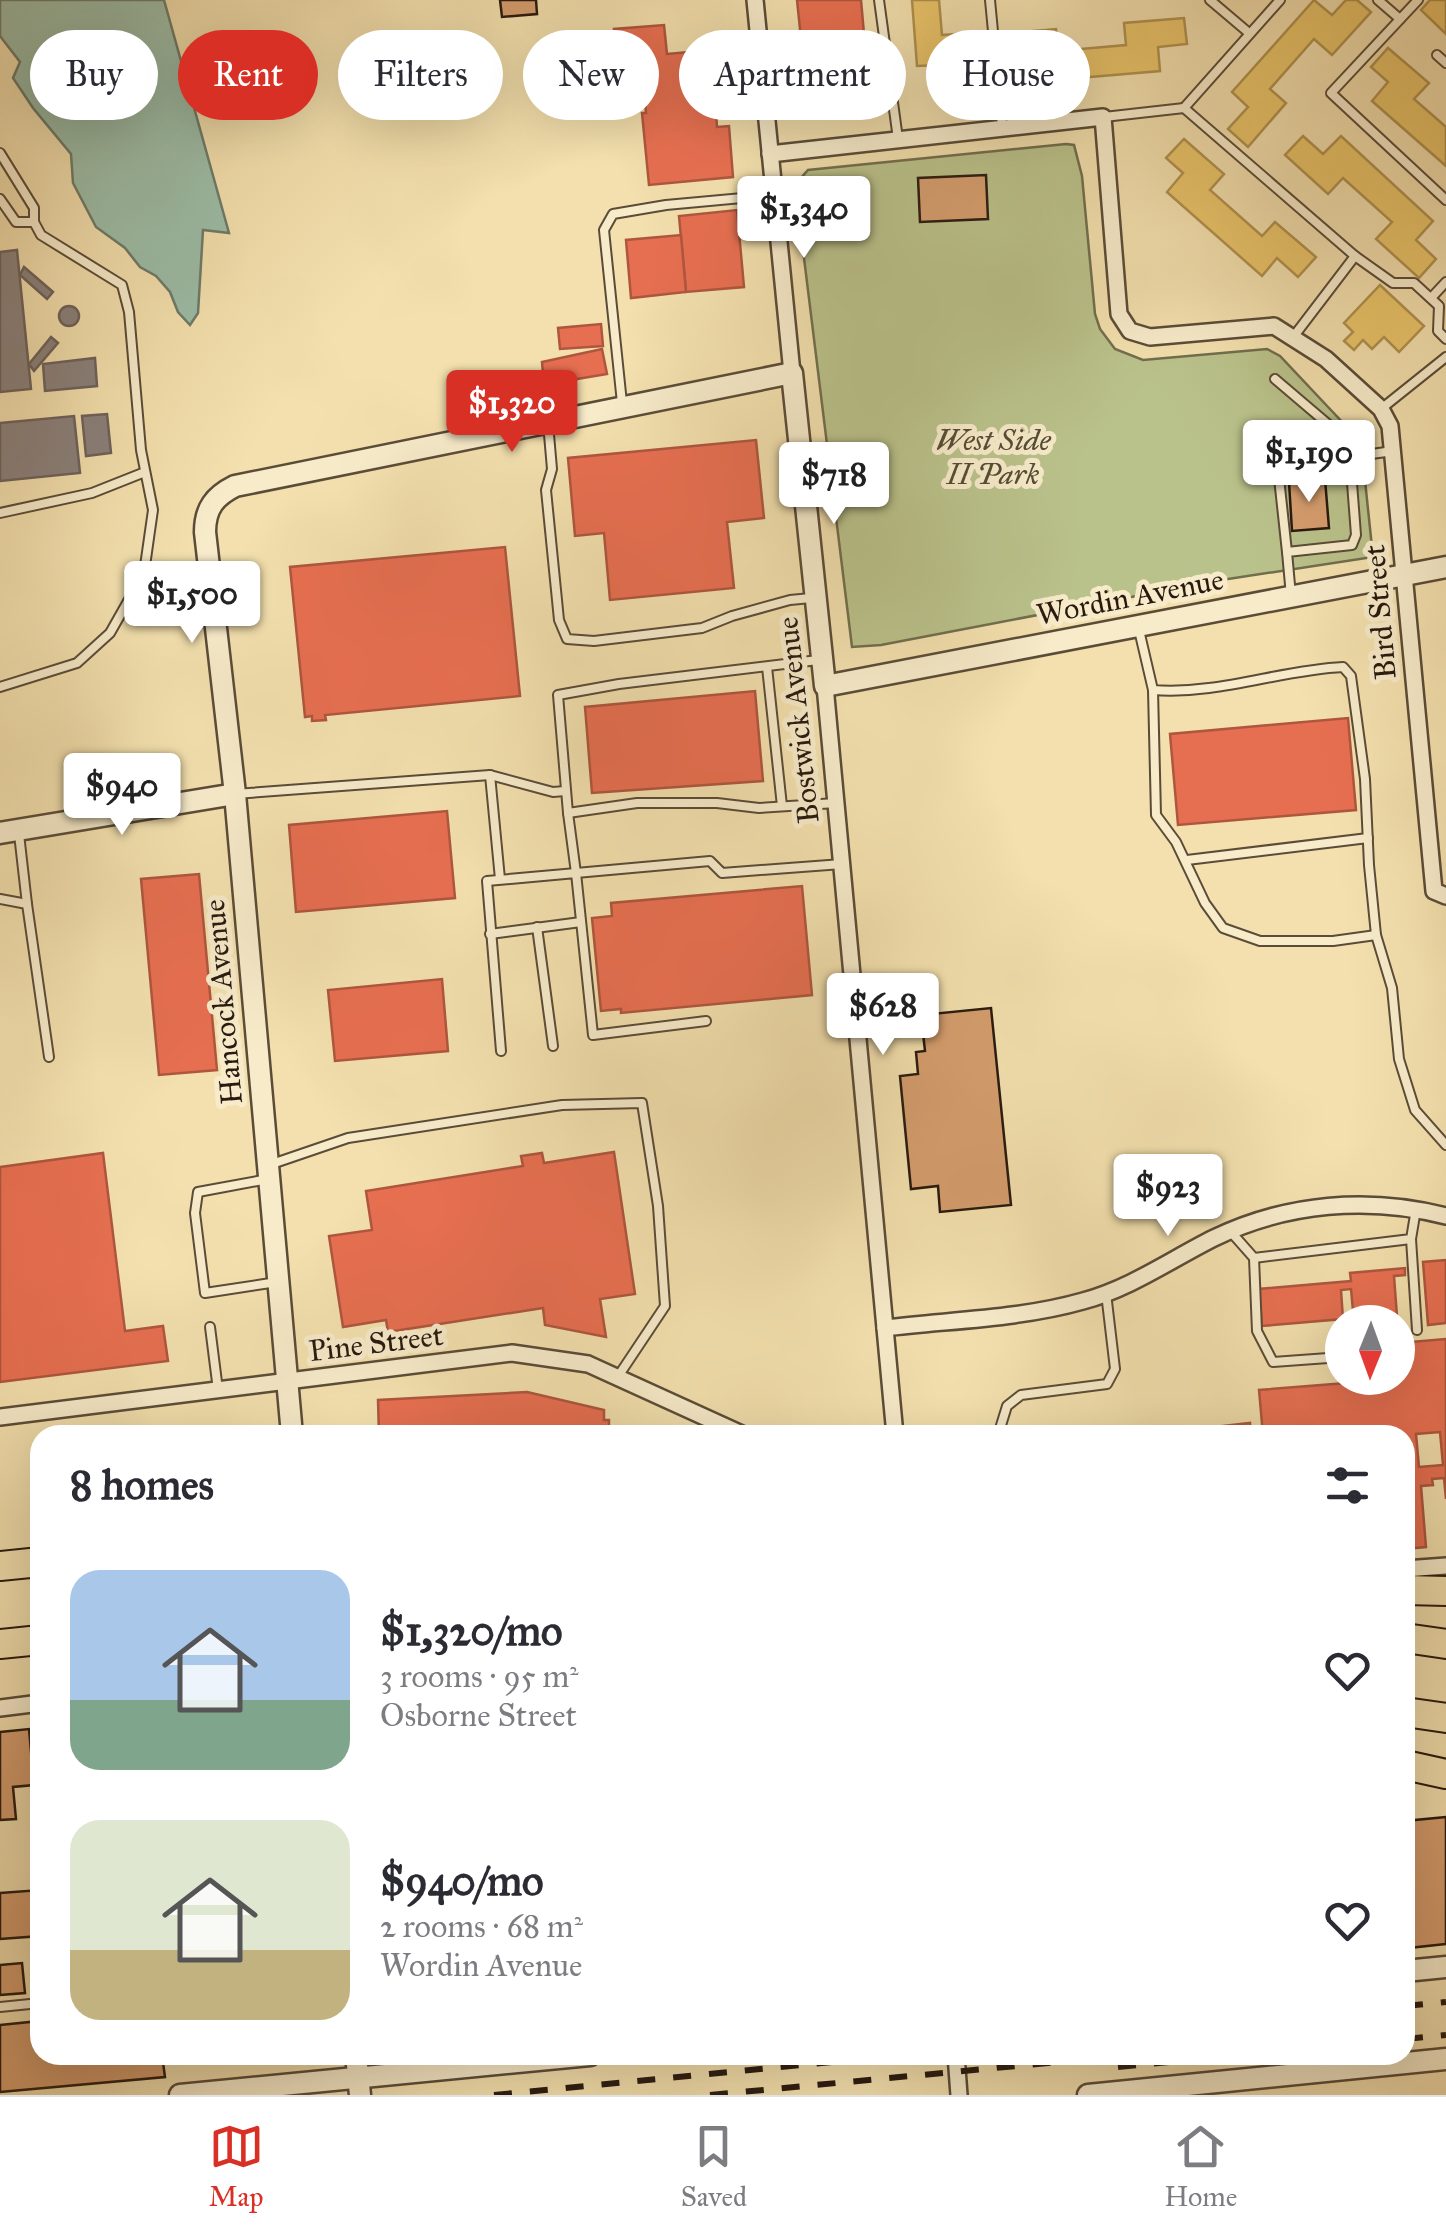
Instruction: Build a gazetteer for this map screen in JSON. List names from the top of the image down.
{
  "streets": {
    "street": [
      "Wordin Avenue",
      "Bird Street",
      "Bostwick Avenue",
      "Hancock Avenue",
      "Pine Street"
    ]
  },
  "crossings": [
    ["Wordin Avenue", "Bird Street"],
    ["Wordin Avenue", "Bostwick Avenue"],
    ["Hancock Avenue", "Pine Street"]
  ],
  "parks": ["West Side II Park"],
  "north": "bottom",
  "page": {
    "chip": [
      "Buy",
      "Rent",
      "Filters",
      "New",
      "Apartment",
      "House"
    ],
    "price": [
      "$1,340",
      "$1,320",
      "$1,190",
      "$718",
      "$1,500",
      "$940",
      "$628",
      "$923"
    ],
    "heading": "8 homes",
    "list": [
      {
        "name": "$1,320/mo",
        "note": "3 rooms · 95 m² · Osborne Street"
      },
      {
        "name": "$940/mo",
        "note": "2 rooms · 68 m² · Wordin Avenue"
      }
    ],
    "tabs": ["Map", "Saved", "Home"]
  }
}
